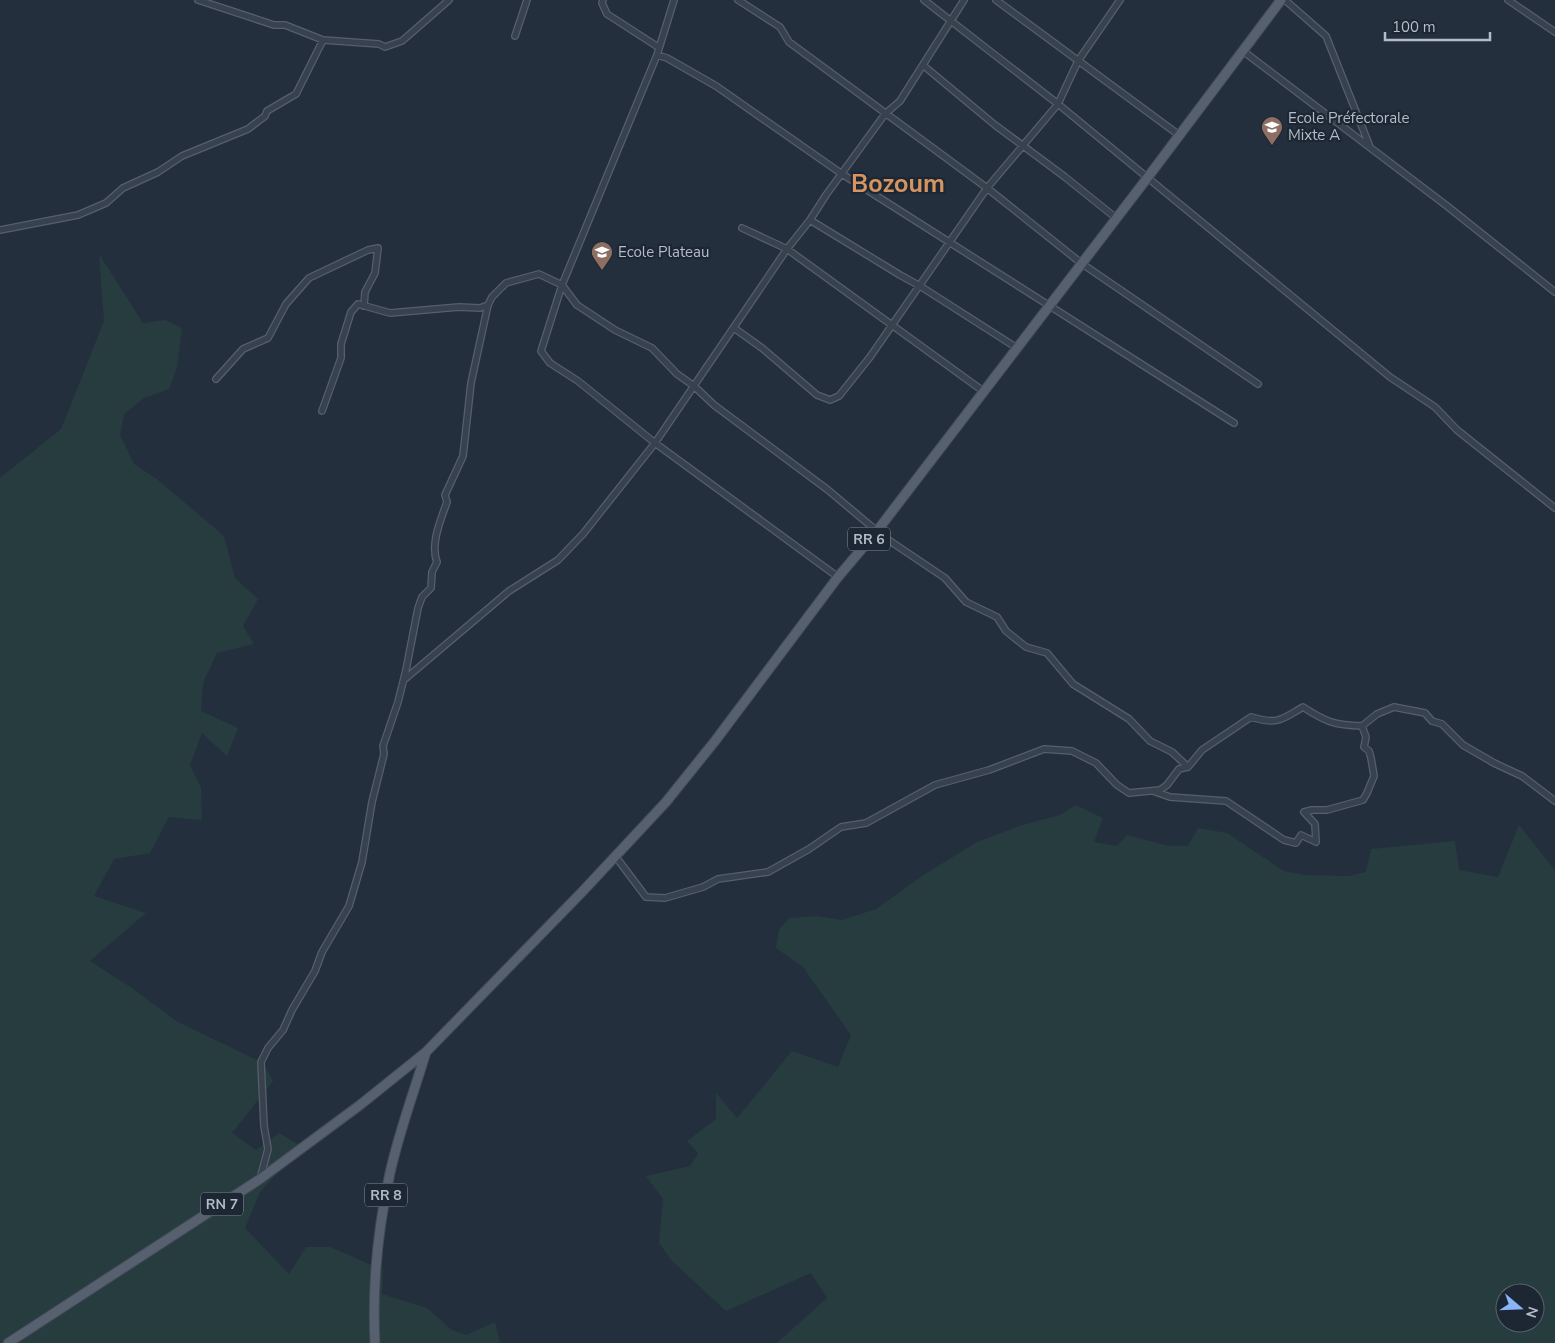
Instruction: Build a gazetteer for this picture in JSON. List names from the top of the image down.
{
  "streets": {
    "main road": ["RR 6", "RR 8", "RN 7"]
  },
  "crossings": [
    ["RR 6", "RR 8"],
    ["RR 6", "RN 7"],
    ["RR 8", "RN 7"]
  ],
  "districts": ["Bozoum"],
  "places": {
    "school or university": ["Ecole Préfectorale Mixte A", "Ecole Plateau"]
  },
  "scale_bar": "100 m",
  "north": "right"
}
